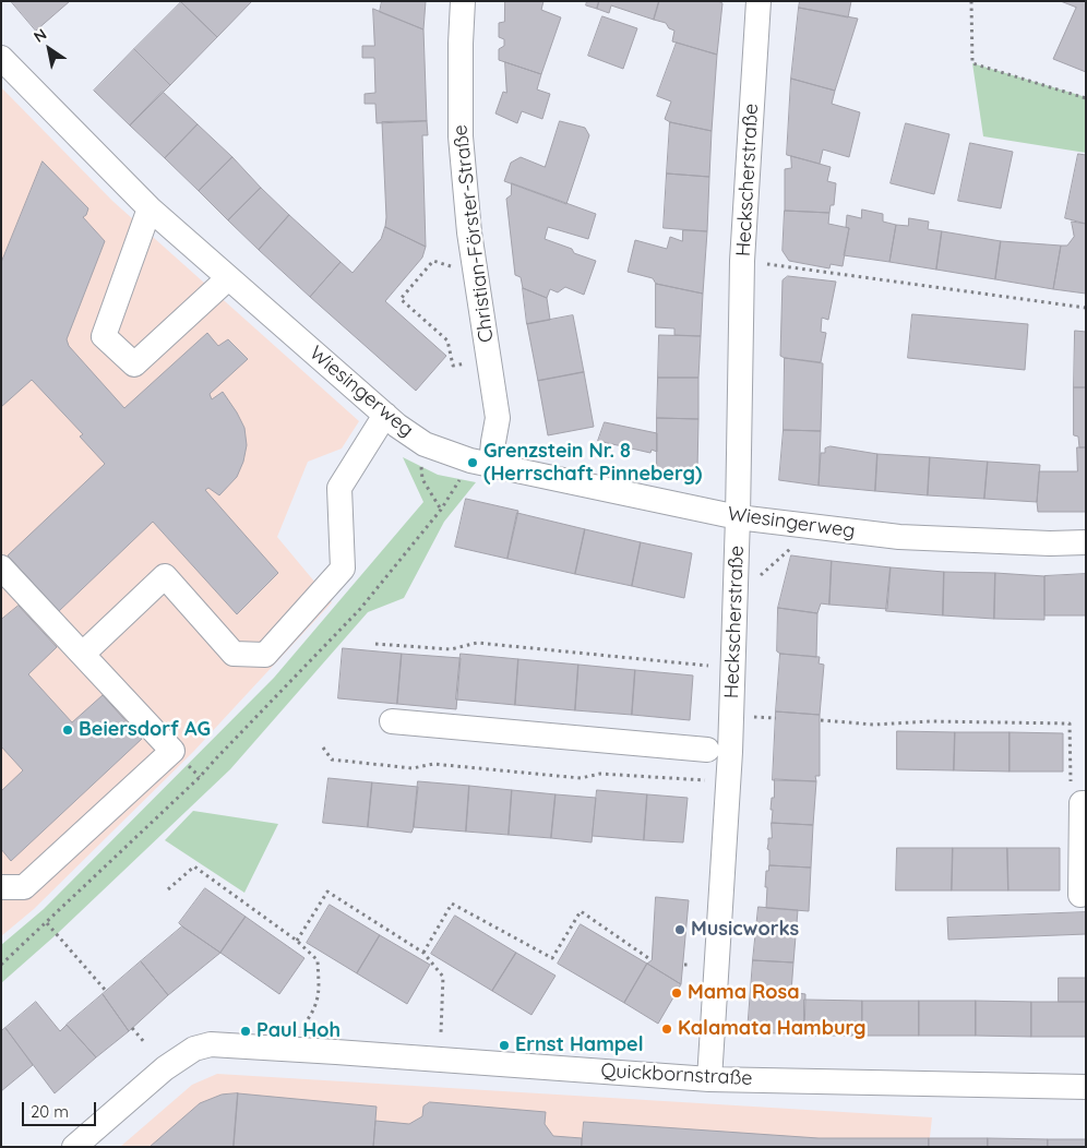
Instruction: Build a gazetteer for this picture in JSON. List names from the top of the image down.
{
  "streets": {
    "street": [
      "Heckscherstraße",
      "Christian-Förster-Straße",
      "Wiesingerweg",
      "Quickbornstraße"
    ]
  },
  "crossings": [
    ["Heckscherstraße", "Wiesingerweg"],
    ["Heckscherstraße", "Quickbornstraße"],
    ["Christian-Förster-Straße", "Wiesingerweg"]
  ],
  "places": [
    "Grenzstein Nr. 8 (Herrschaft Pinneberg)",
    "Beiersdorf AG",
    "Musicworks",
    "Mama Rosa",
    "Kalamata Hamburg",
    "Paul Hoh",
    "Ernst Hampel"
  ],
  "scale_bar": "20 m",
  "north": "top left"
}
